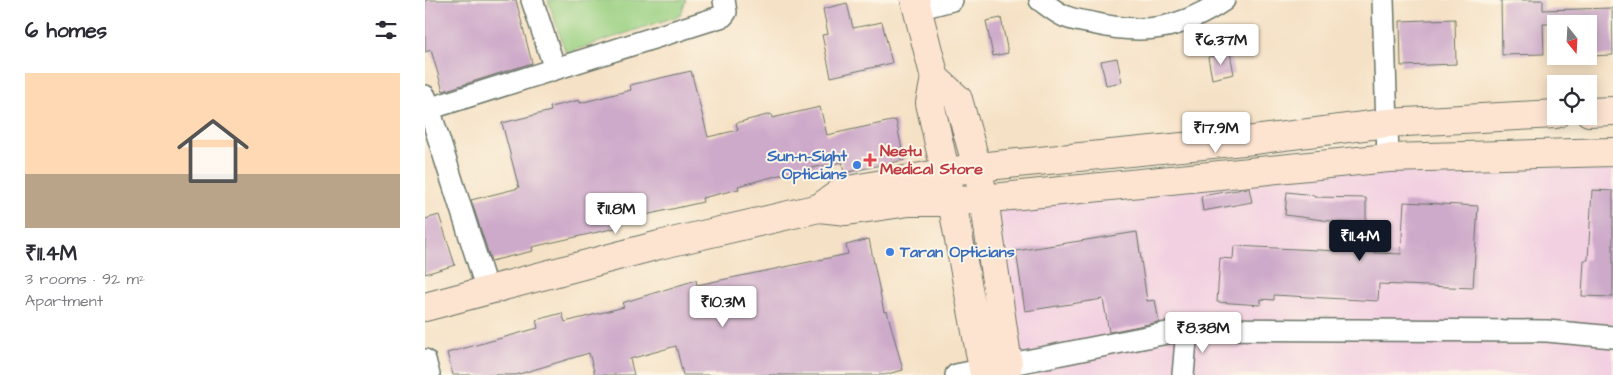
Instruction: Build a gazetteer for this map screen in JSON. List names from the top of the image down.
{
  "places": {
    "health": ["Neetu Medical Store"],
    "other": ["Sun-n-Sight Opticians", "Taran Opticians"]
  },
  "north": "bottom",
  "page": {
    "heading": "6 homes",
    "price": [
      "₹6.37M",
      "₹17.9M",
      "₹11.8M",
      "₹11.4M",
      "₹10.3M",
      "₹8.38M"
    ],
    "list": [
      {
        "name": "₹11.4M",
        "note": "3 rooms · 92 m² · Apartment"
      }
    ]
  }
}
